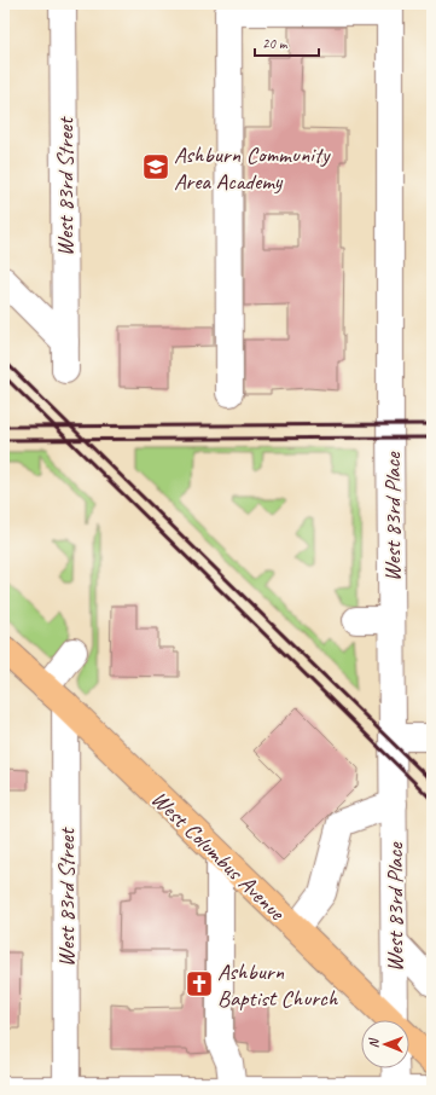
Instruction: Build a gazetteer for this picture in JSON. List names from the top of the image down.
{
  "streets": {
    "main road": ["West Columbus Avenue"],
    "street": ["West 83rd Street", "West 83rd Place"]
  },
  "crossings": [
    ["West 83rd Street", "West Columbus Avenue"]
  ],
  "places": {
    "school or university": ["Ashburn Community Area Academy"],
    "church": ["Ashburn Baptist Church"]
  },
  "scale_bar": "20 m",
  "north": "left"
}
